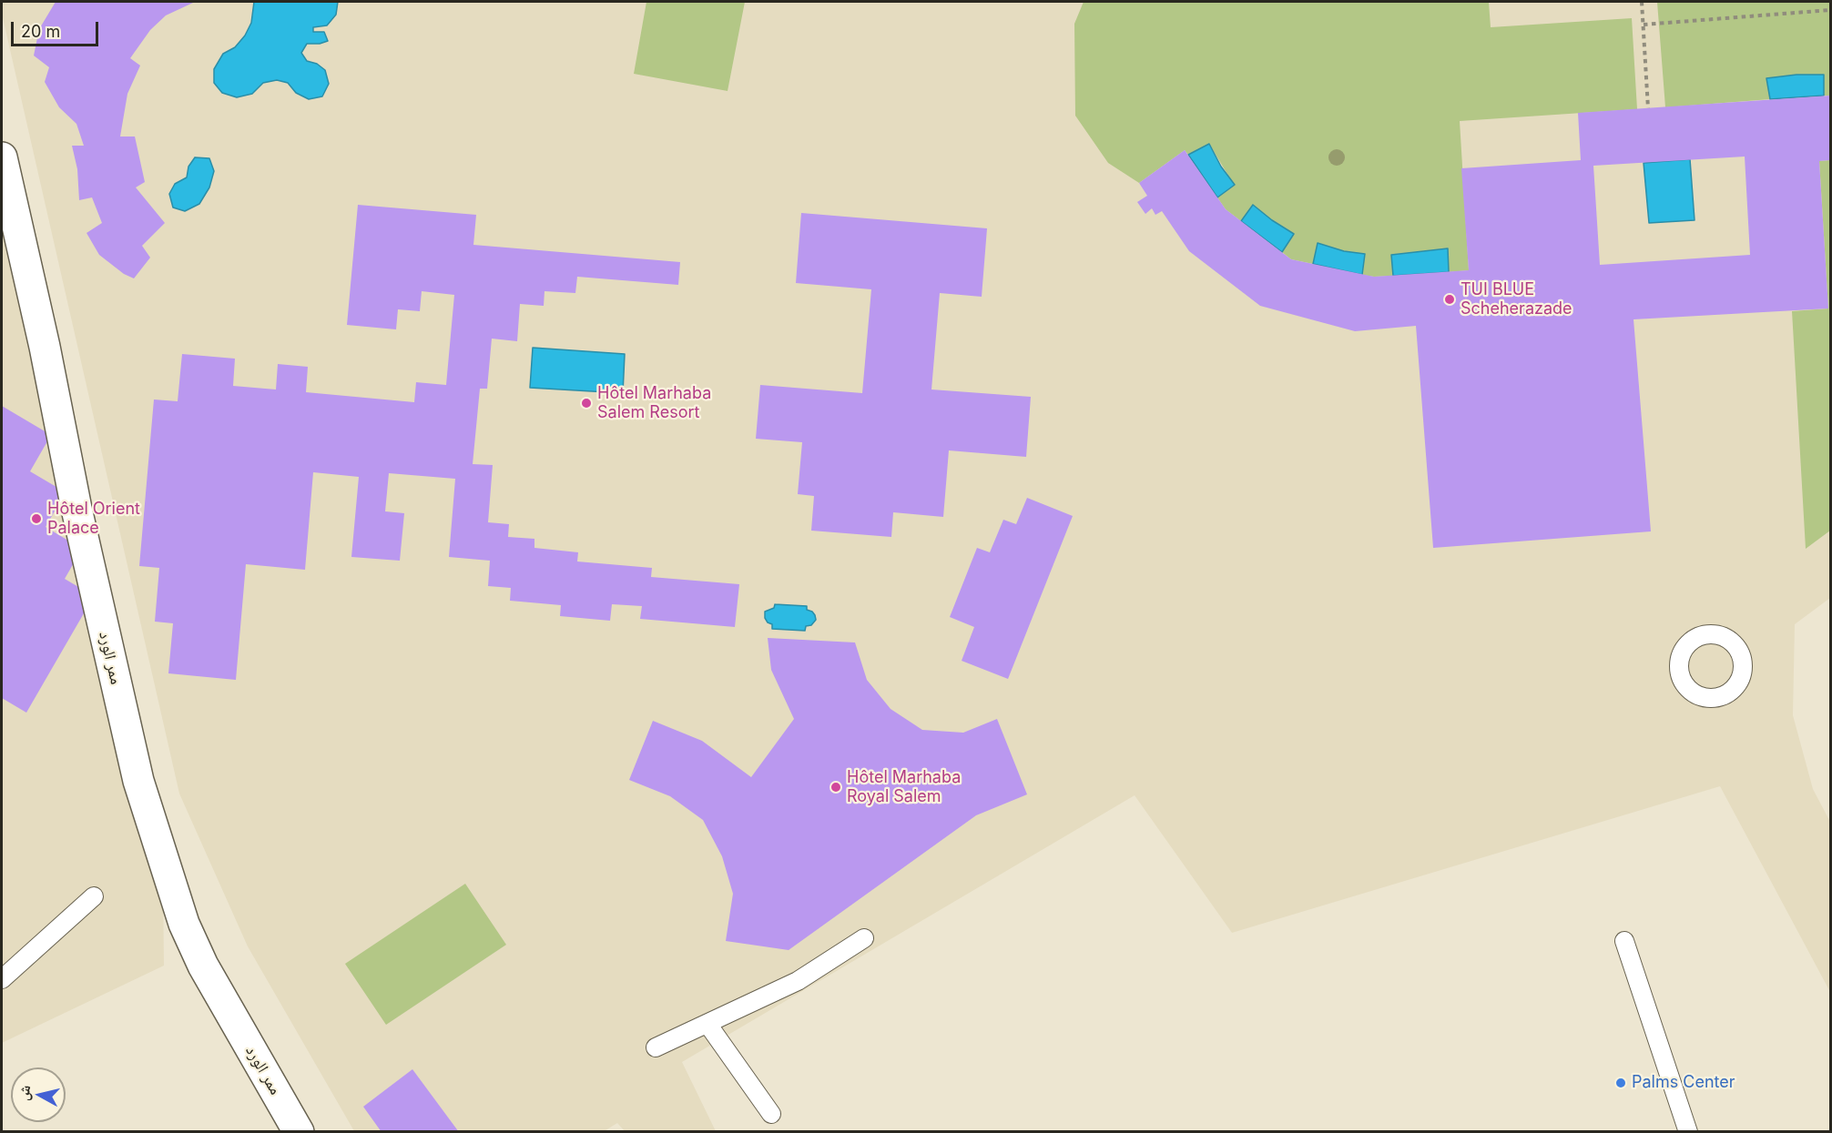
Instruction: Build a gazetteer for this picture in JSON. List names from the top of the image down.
{
  "streets": {
    "street": ["ممر الورد"]
  },
  "places": [
    "TUI BLUE Scheherazade",
    "Hôtel Marhaba Salem Resort",
    "Hôtel Orient Palace",
    "Hôtel Marhaba Royal Salem",
    "Palms Center"
  ],
  "scale_bar": "20 m",
  "north": "left"
}
